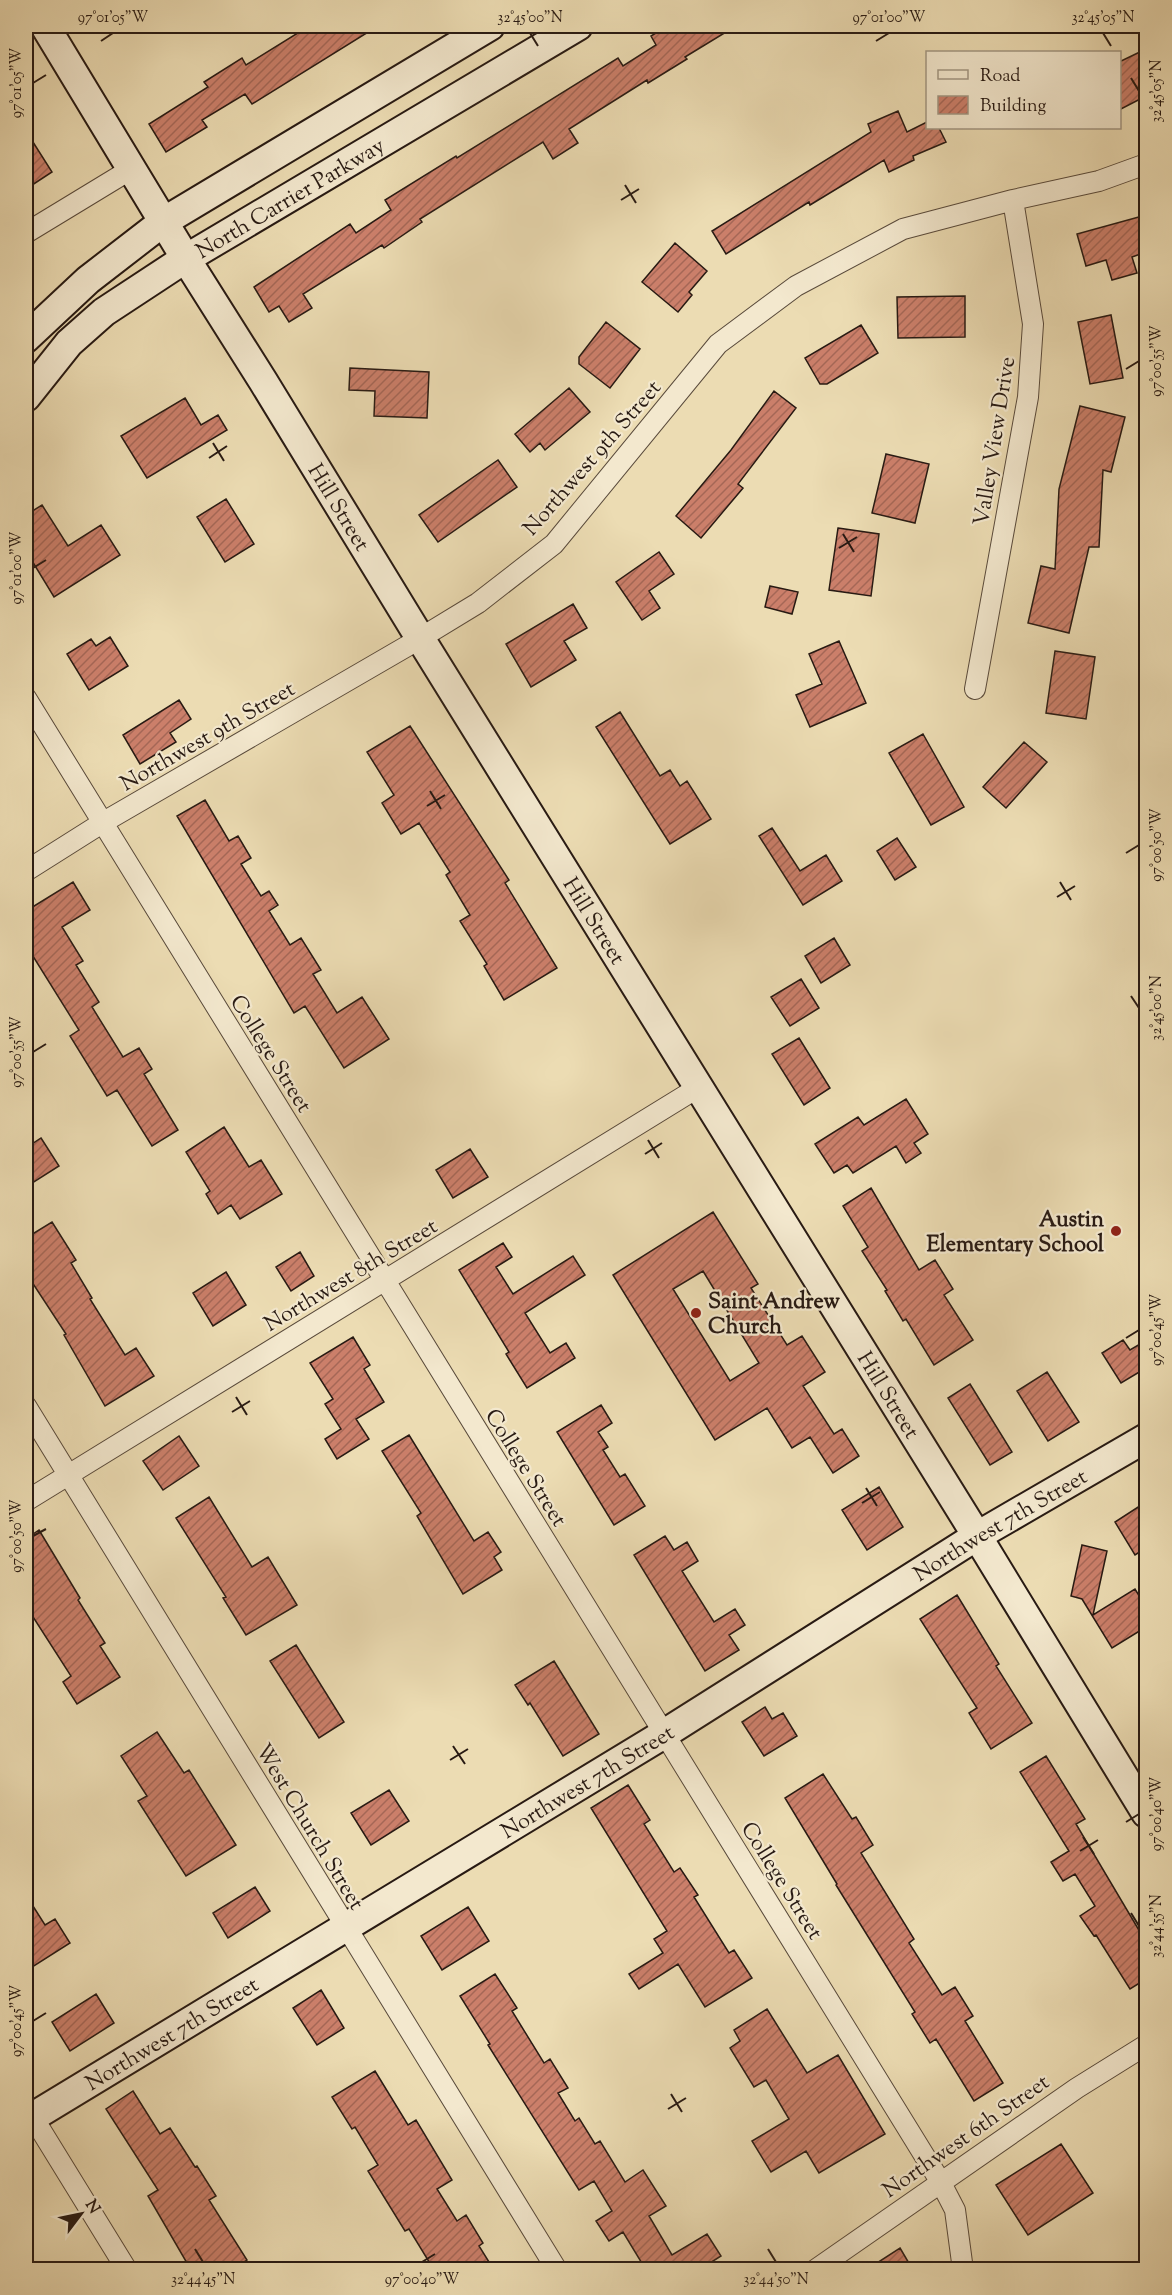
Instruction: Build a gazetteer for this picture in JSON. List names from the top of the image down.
{
  "streets": {
    "street": [
      "North Carrier Parkway",
      "Valley View Drive",
      "Northwest 9th Street",
      "Hill Street",
      "College Street",
      "Northwest 8th Street",
      "Northwest 7th Street",
      "West Church Street",
      "Northwest 6th Street"
    ]
  },
  "crossings": [
    ["North Carrier Parkway", "Hill Street"],
    ["Valley View Drive", "Northwest 9th Street"],
    ["Northwest 9th Street", "Hill Street"],
    ["Northwest 9th Street", "College Street"],
    ["Hill Street", "Northwest 8th Street"],
    ["Hill Street", "Northwest 7th Street"],
    ["College Street", "Northwest 8th Street"],
    ["College Street", "Northwest 7th Street"],
    ["College Street", "Northwest 6th Street"],
    ["Northwest 8th Street", "West Church Street"],
    ["Northwest 7th Street", "West Church Street"]
  ],
  "places": ["Austin Elementary School", "Saint Andrew Church"],
  "legend": ["Road", "Building"],
  "north": "top right",
  "coordinates": [
    "97°01'05\"W",
    "32°45'00\"N",
    "97°01'00\"W",
    "32°45'05\"N",
    "97°00'55\"W",
    "97°00'50\"W",
    "97°00'45\"W",
    "97°00'40\"W",
    "32°44'55\"N",
    "32°44'45\"N",
    "32°44'50\"N"
  ]
}
